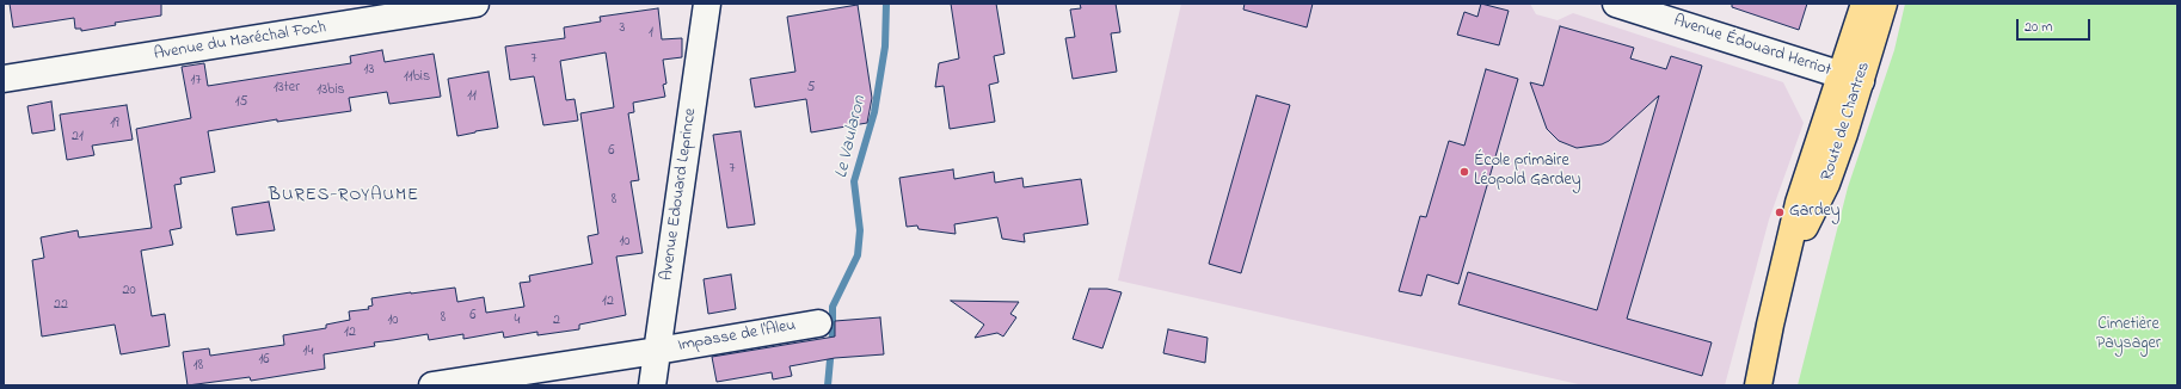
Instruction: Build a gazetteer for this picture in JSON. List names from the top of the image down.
{
  "streets": {
    "main road": ["Route de Chartres"],
    "street": [
      "Avenue du Maréchal Foch",
      "Avenue Édouard Herriot",
      "Avenue Edouard Leprince",
      "Impasse de l'Aleu"
    ]
  },
  "crossings": [
    ["Avenue Édouard Herriot", "Route de Chartres"],
    ["Avenue Edouard Leprince", "Impasse de l'Aleu"]
  ],
  "districts": ["BURES-ROYAUME"],
  "water": ["Le Vaularon"],
  "parks": ["Cimetière Paysager"],
  "places": ["École primaire Léopold Gardey", "Gardey"],
  "house_numbers": [
    "3",
    "1",
    "7",
    "13",
    "11bis",
    "17",
    "13ter",
    "5",
    "13bis",
    "11",
    "15",
    "19",
    "21",
    "6",
    "7",
    "8",
    "10",
    "20",
    "12",
    "22",
    "6",
    "8",
    "10",
    "4",
    "2",
    "12",
    "14",
    "16",
    "18"
  ],
  "scale_bar": "20 m"
}
